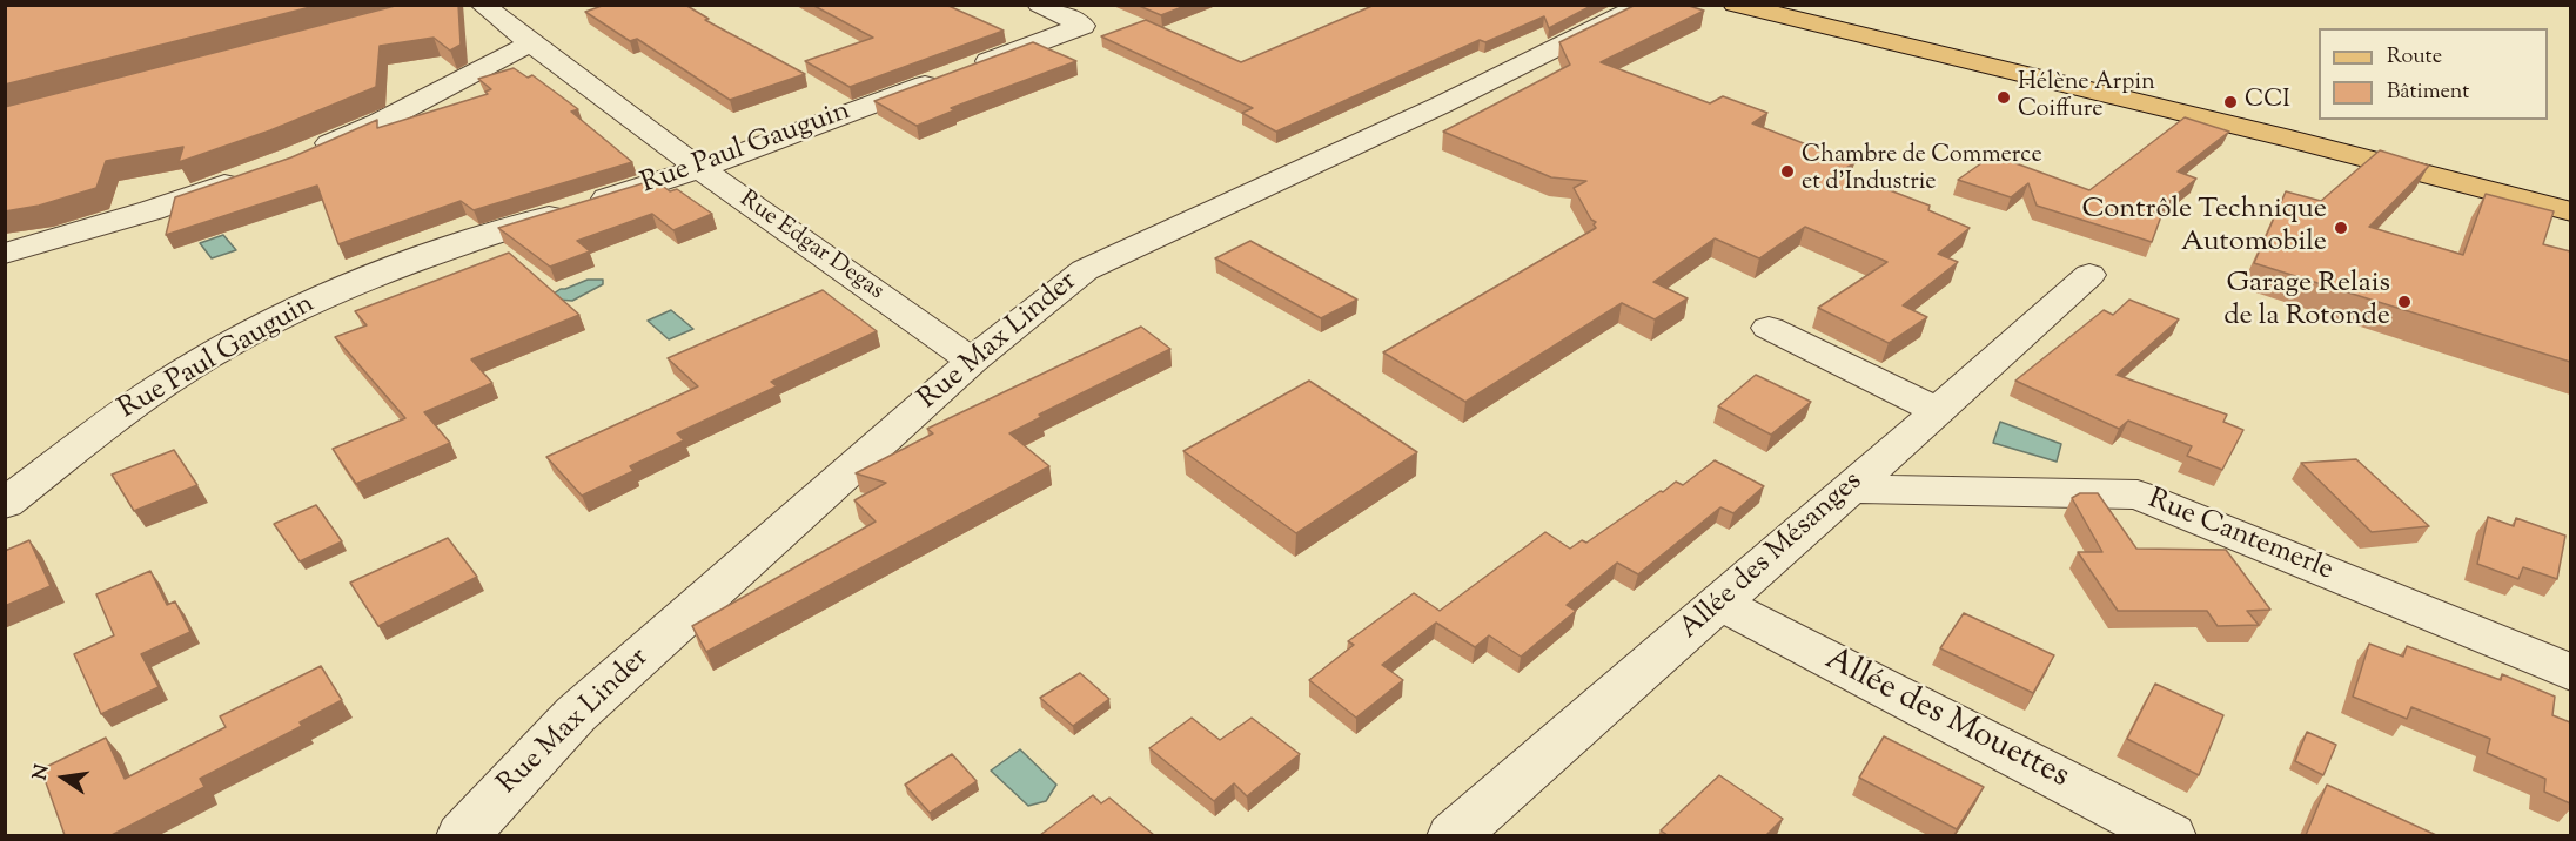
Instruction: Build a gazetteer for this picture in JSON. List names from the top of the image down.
{
  "streets": {
    "street": [
      "Rue Paul Gauguin",
      "Rue Edgar Degas",
      "Rue Max Linder",
      "Rue Cantemerle",
      "Allée des Mésanges",
      "Allée des Mouettes"
    ]
  },
  "crossings": [
    ["Rue Paul Gauguin", "Rue Edgar Degas"],
    ["Rue Edgar Degas", "Rue Max Linder"],
    ["Rue Cantemerle", "Allée des Mésanges"],
    ["Allée des Mésanges", "Allée des Mouettes"]
  ],
  "places": [
    "Hélène Arpin Coiffure",
    "CCI",
    "Chambre de Commerce et d'Industrie",
    "Contrôle Technique Automobile",
    "Garage Relais de la Rotonde"
  ],
  "legend": ["Route", "Bâtiment"],
  "north": "left"
}
